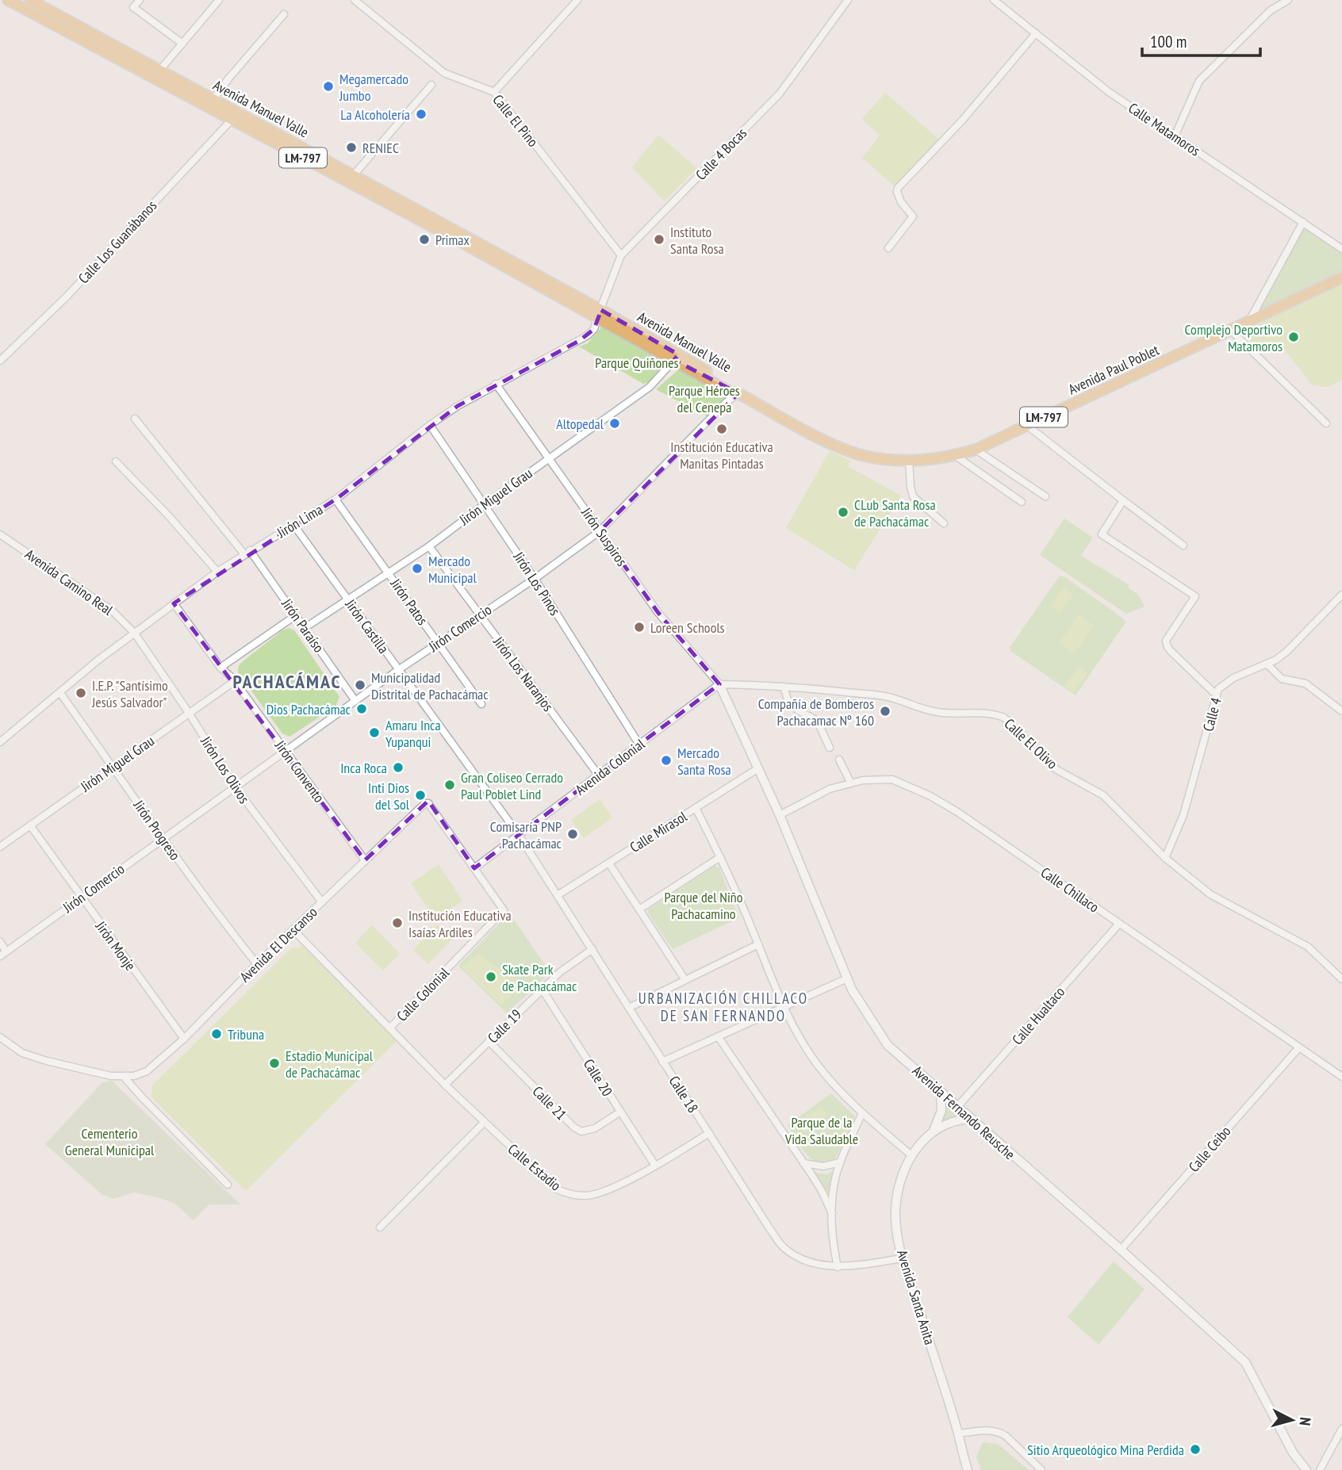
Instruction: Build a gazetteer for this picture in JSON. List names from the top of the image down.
{
  "streets": {
    "main road": ["Avenida Manuel Valle", "LM-797", "Avenida Paul Poblet"],
    "street": [
      "Calle El Pino",
      "Calle Matamoros",
      "Calle 4 Bocas",
      "Calle Los Guanábanos",
      "Jirón Miguel Grau",
      "Jirón Lima",
      "Jirón Suspiros",
      "Avenida Camino Real",
      "Jirón Los Pinos",
      "Jirón Patos",
      "Jirón Paraíso",
      "Jirón Castilla",
      "Jirón Comercio",
      "Jirón Los Naranjos",
      "Calle 4",
      "Calle El Olivo",
      "Avenida Colonial",
      "Jirón Los Olivos",
      "Jirón Convento",
      "Jirón Progreso",
      "Calle Mirasol",
      "Calle Chillaco",
      "Avenida El Descanso",
      "Jirón Monje",
      "Calle Colonial",
      "Calle Hualtaco",
      "Calle 19",
      "Calle 20",
      "Calle 18",
      "Calle 21",
      "Avenida Fernando Reusche",
      "Calle Ceibo",
      "Calle Estadio",
      "Avenida Santa Anita"
    ]
  },
  "crossings": [
    ["Avenida Manuel Valle", "Calle 4 Bocas"],
    ["Avenida Manuel Valle", "Calle Los Guanábanos"],
    ["Avenida Manuel Valle", "Avenida Paul Poblet"],
    ["Avenida Manuel Valle", "Jirón Miguel Grau"],
    ["Avenida Manuel Valle", "Jirón Lima"],
    ["Avenida Manuel Valle", "Jirón Comercio"],
    ["Calle El Pino", "Calle 4 Bocas"],
    ["Calle 4 Bocas", "Jirón Lima"],
    ["Avenida Paul Poblet", "Jirón Comercio"],
    ["Jirón Miguel Grau", "Jirón Suspiros"],
    ["Jirón Miguel Grau", "Jirón Los Pinos"],
    ["Jirón Miguel Grau", "Jirón Patos"],
    ["Jirón Miguel Grau", "Jirón Paraíso"],
    ["Jirón Miguel Grau", "Jirón Castilla"],
    ["Jirón Miguel Grau", "Jirón Los Naranjos"],
    ["Jirón Miguel Grau", "Jirón Los Olivos"],
    ["Jirón Miguel Grau", "Jirón Convento"],
    ["Jirón Miguel Grau", "Jirón Progreso"],
    ["Jirón Miguel Grau", "Jirón Monje"],
    ["Jirón Lima", "Jirón Suspiros"],
    ["Jirón Lima", "Avenida Camino Real"],
    ["Jirón Lima", "Jirón Los Pinos"],
    ["Jirón Lima", "Jirón Patos"],
    ["Jirón Lima", "Jirón Paraíso"],
    ["Jirón Lima", "Jirón Castilla"],
    ["Jirón Lima", "Jirón Los Olivos"],
    ["Jirón Lima", "Jirón Convento"],
    ["Jirón Lima", "Jirón Progreso"],
    ["Jirón Suspiros", "Jirón Comercio"],
    ["Jirón Suspiros", "Calle El Olivo"],
    ["Jirón Suspiros", "Avenida Colonial"],
    ["Jirón Suspiros", "Avenida Fernando Reusche"],
    ["Avenida Camino Real", "Jirón Los Olivos"],
    ["Jirón Los Pinos", "Jirón Comercio"],
    ["Jirón Los Pinos", "Avenida Colonial"],
    ["Jirón Patos", "Jirón Comercio"],
    ["Jirón Paraíso", "Jirón Comercio"],
    ["Jirón Castilla", "Jirón Comercio"],
    ["Jirón Castilla", "Avenida Colonial"],
    ["Jirón Castilla", "Calle 18"],
    ["Jirón Comercio", "Jirón Los Naranjos"],
    ["Jirón Comercio", "Jirón Los Olivos"],
    ["Jirón Comercio", "Jirón Convento"],
    ["Jirón Comercio", "Jirón Progreso"],
    ["Jirón Comercio", "Jirón Monje"],
    ["Jirón Los Naranjos", "Avenida Colonial"],
    ["Calle 4", "Calle El Olivo"],
    ["Calle El Olivo", "Avenida Colonial"],
    ["Calle El Olivo", "Avenida Fernando Reusche"],
    ["Avenida Colonial", "Avenida El Descanso"],
    ["Avenida Colonial", "Calle Colonial"],
    ["Avenida Colonial", "Calle 18"],
    ["Avenida Colonial", "Avenida Fernando Reusche"],
    ["Jirón Los Olivos", "Avenida El Descanso"],
    ["Jirón Convento", "Avenida El Descanso"],
    ["Jirón Progreso", "Avenida El Descanso"],
    ["Calle Mirasol", "Calle 18"],
    ["Calle Mirasol", "Avenida Fernando Reusche"],
    ["Calle Chillaco", "Calle Hualtaco"],
    ["Calle Chillaco", "Avenida Fernando Reusche"],
    ["Calle Chillaco", "Calle Ceibo"],
    ["Avenida El Descanso", "Jirón Monje"],
    ["Avenida El Descanso", "Calle Colonial"],
    ["Calle Colonial", "Calle Estadio"],
    ["Calle Hualtaco", "Avenida Fernando Reusche"],
    ["Calle 19", "Calle 20"],
    ["Calle 19", "Calle 18"],
    ["Calle 19", "Calle 21"],
    ["Calle 19", "Calle Estadio"],
    ["Calle 20", "Calle 21"],
    ["Calle 20", "Calle Estadio"],
    ["Calle 18", "Calle Estadio"],
    ["Calle 18", "Avenida Santa Anita"],
    ["Avenida Fernando Reusche", "Calle Ceibo"],
    ["Avenida Fernando Reusche", "Avenida Santa Anita"]
  ],
  "districts": ["PACHACÁMAC", "URBANIZACIÓN CHILLACO DE SAN FERNANDO"],
  "parks": [
    "Parque Quiñones",
    "Parque Héroes del Cenepa",
    "Parque del Niño Pachacamino",
    "Parque de la Vida Saludable",
    "Cementerio General Municipal"
  ],
  "places": [
    "Megamercado Jumbo",
    "La Alcoholería",
    "RENIEC",
    "Primax",
    "Instituto Santa Rosa",
    "Complejo Deportivo Matamoros",
    "Altopedal",
    "Institución Educativa Manitas Pintadas",
    "CLub Santa Rosa de Pachacámac",
    "Mercado Municipal",
    "Loreen Schools",
    "Municipalidad Distrital de Pachacámac",
    "I.E.P. \"Santísimo Jesús Salvador\"",
    "Dios Pachacámac",
    "Compañía de Bomberos Pachacamac Nº 160",
    "Amaru Inca Yupanqui",
    "Mercado Santa Rosa",
    "Inca Roca",
    "Gran Coliseo Cerrado Paul Poblet Lind",
    "Inti Dios del Sol",
    "Comisaría PNP Pachacámac",
    "Institución Educativa Isaías Ardiles",
    "Skate Park de Pachacámac",
    "Tribuna",
    "Estadio Municipal de Pachacámac",
    "Sitio Arqueológico Mina Perdida"
  ],
  "scale_bar": "100 m",
  "north": "right"
}
